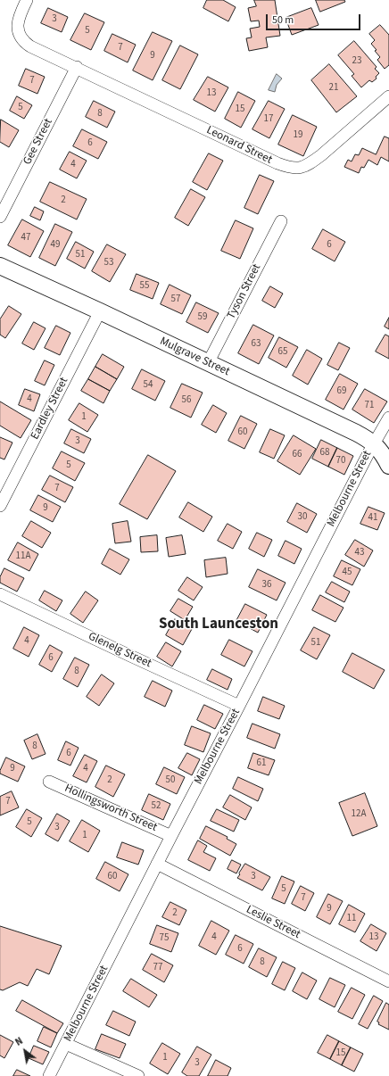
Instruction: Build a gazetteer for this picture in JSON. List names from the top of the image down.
{
  "streets": {
    "street": [
      "Gee Street",
      "Leonard Street",
      "Tyson Street",
      "Mulgrave Street",
      "Eardley Street",
      "Melbourne Street",
      "Glenelg Street",
      "Hollingsworth Street",
      "Leslie Street"
    ]
  },
  "crossings": [
    ["Gee Street", "Leonard Street"],
    ["Tyson Street", "Mulgrave Street"],
    ["Mulgrave Street", "Eardley Street"],
    ["Mulgrave Street", "Melbourne Street"],
    ["Melbourne Street", "Glenelg Street"],
    ["Melbourne Street", "Hollingsworth Street"],
    ["Melbourne Street", "Leslie Street"]
  ],
  "districts": ["South Launceston"],
  "house_numbers": [
    "3",
    "5",
    "7",
    "9",
    "23",
    "7",
    "21",
    "13",
    "5",
    "15",
    "8",
    "17",
    "19",
    "6",
    "4",
    "2",
    "47",
    "49",
    "6",
    "51",
    "53",
    "55",
    "57",
    "59",
    "63",
    "65",
    "54",
    "69",
    "4",
    "56",
    "71",
    "1",
    "60",
    "3",
    "68",
    "66",
    "70",
    "5",
    "7",
    "9",
    "30",
    "41",
    "43",
    "11A",
    "45",
    "36",
    "4",
    "51",
    "6",
    "8",
    "8",
    "6",
    "61",
    "9",
    "4",
    "2",
    "50",
    "7",
    "52",
    "12A",
    "5",
    "3",
    "1",
    "60",
    "3",
    "5",
    "7",
    "9",
    "2",
    "11",
    "4",
    "13",
    "75",
    "6",
    "8",
    "77",
    "15",
    "1",
    "3"
  ],
  "scale_bar": "50 m",
  "north": "top left"
}
